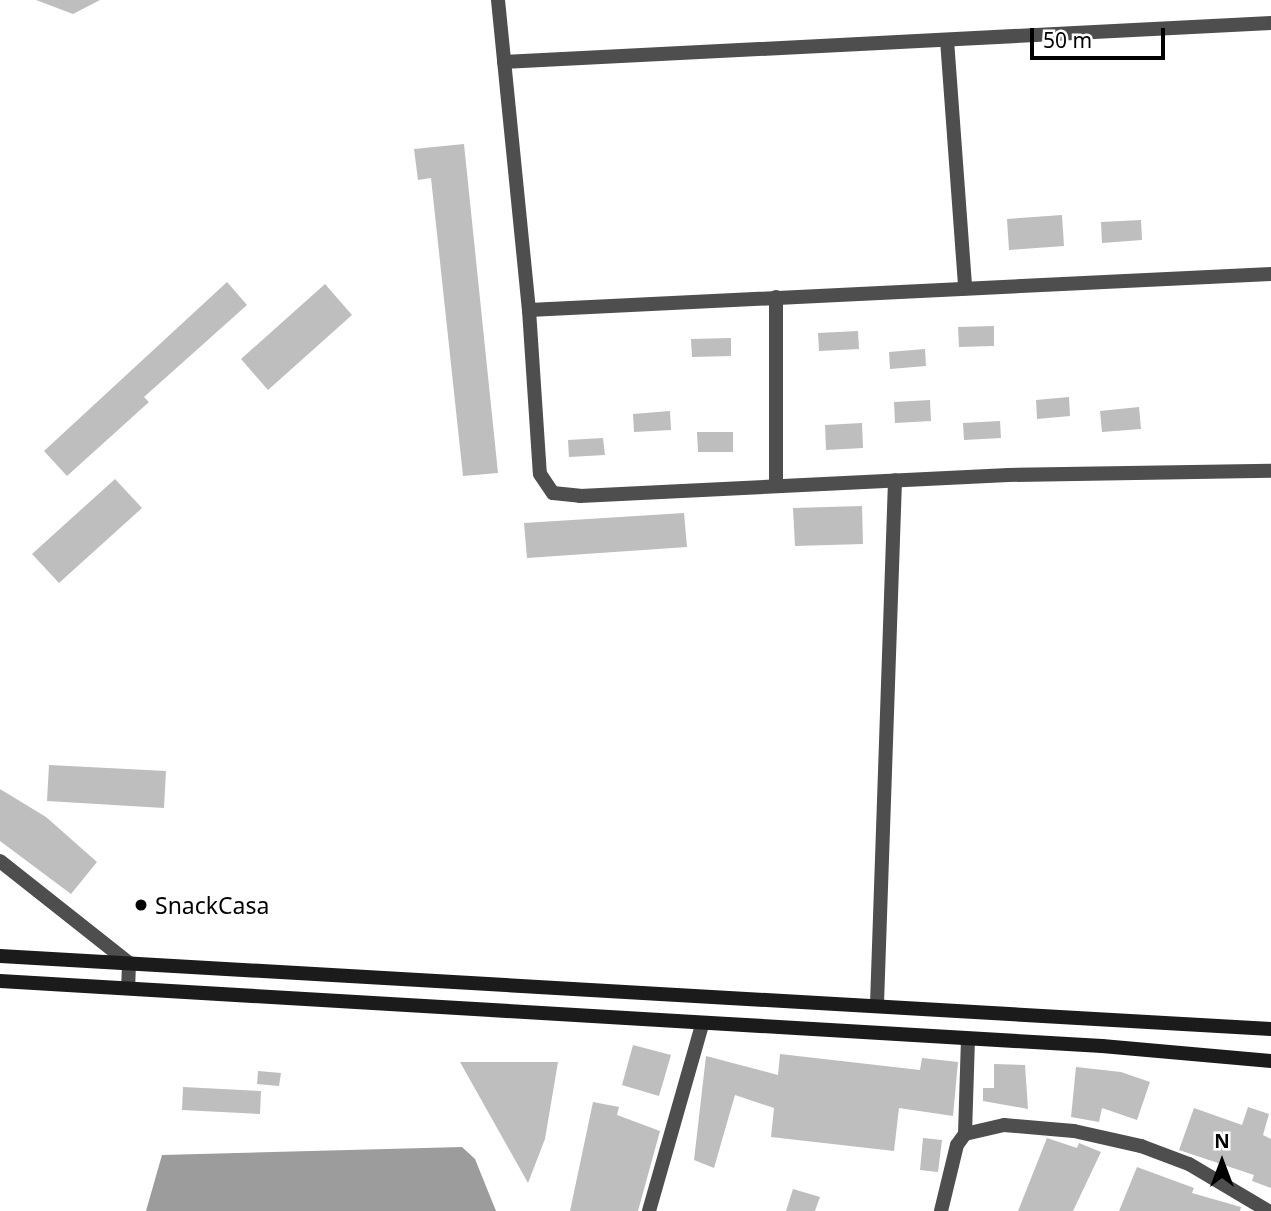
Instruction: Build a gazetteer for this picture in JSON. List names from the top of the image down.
{
  "places": ["SnackCasa"],
  "scale_bar": "50 m",
  "north": "top"
}
